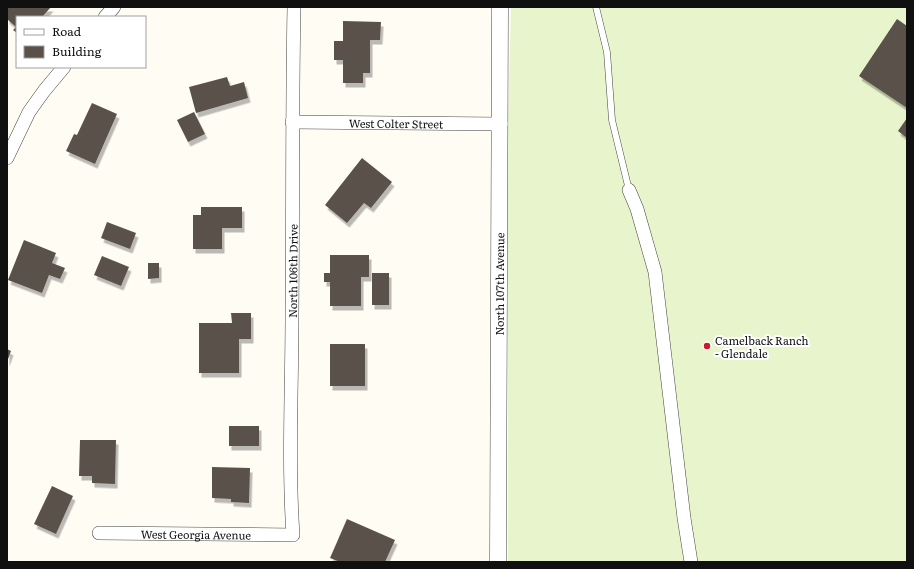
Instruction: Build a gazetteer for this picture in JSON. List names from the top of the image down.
{
  "streets": {
    "street": [
      "West Colter Street",
      "North 106th Drive",
      "North 107th Avenue",
      "West Georgia Avenue"
    ]
  },
  "crossings": [
    ["West Colter Street", "North 106th Drive"],
    ["West Colter Street", "North 107th Avenue"],
    ["North 106th Drive", "West Georgia Avenue"]
  ],
  "places": ["Camelback Ranch - Glendale"],
  "legend": ["Road", "Building"]
}
